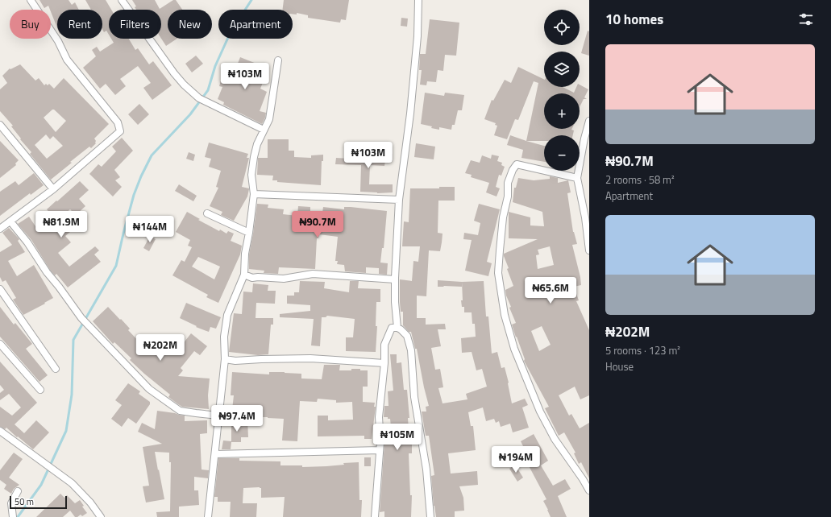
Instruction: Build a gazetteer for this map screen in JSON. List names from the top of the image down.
{
  "scale_bar": "50 m",
  "page": {
    "heading": "10 homes",
    "map_buttons": ["+", "−"],
    "chip": [
      "Buy",
      "Rent",
      "Filters",
      "New",
      "Apartment"
    ],
    "list": [
      {
        "name": "₦90.7M",
        "note": "2 rooms · 58 m² · Apartment"
      },
      {
        "name": "₦202M",
        "note": "5 rooms · 123 m² · House"
      }
    ],
    "price": [
      "₦103M",
      "₦103M",
      "₦81.9M",
      "₦90.7M",
      "₦144M",
      "₦65.6M",
      "₦202M",
      "₦97.4M",
      "₦105M",
      "₦194M"
    ],
    "scale": "50 m"
  }
}
